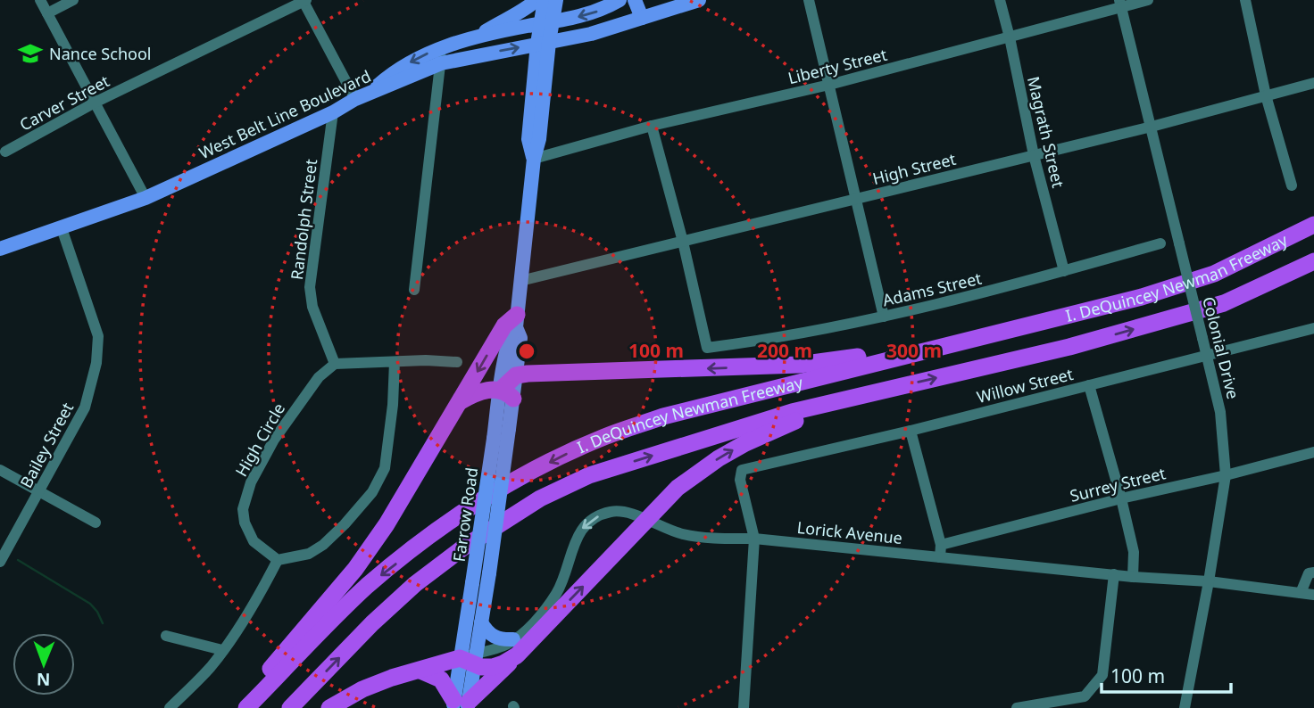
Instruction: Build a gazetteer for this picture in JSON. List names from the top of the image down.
{
  "streets": {
    "highway": ["I. DeQuincey Newman Freeway"],
    "main road": ["West Belt Line Boulevard", "Farrow Road"],
    "street": [
      "Liberty Street",
      "Carver Street",
      "Magrath Street",
      "High Street",
      "Randolph Street",
      "Adams Street",
      "Colonial Drive",
      "Willow Street",
      "High Circle",
      "Bailey Street",
      "Surrey Street",
      "Lorick Avenue"
    ]
  },
  "crossings": [
    ["Liberty Street", "Magrath Street"],
    ["Liberty Street", "Colonial Drive"],
    ["Liberty Street", "Farrow Road"],
    ["West Belt Line Boulevard", "Randolph Street"],
    ["West Belt Line Boulevard", "Bailey Street"],
    ["West Belt Line Boulevard", "Farrow Road"],
    ["Magrath Street", "High Street"],
    ["Magrath Street", "Adams Street"],
    ["High Street", "Adams Street"],
    ["High Street", "Colonial Drive"],
    ["High Street", "Farrow Road"],
    ["Randolph Street", "High Circle"],
    ["Colonial Drive", "Willow Street"],
    ["Colonial Drive", "Surrey Street"],
    ["Colonial Drive", "Lorick Avenue"],
    ["Willow Street", "Lorick Avenue"],
    ["Surrey Street", "Lorick Avenue"]
  ],
  "places": {
    "school or university": ["Nance School"]
  },
  "scale_bar": "100 m",
  "north": "bottom",
  "rings": ["100 m", "200 m", "300 m"]
}
